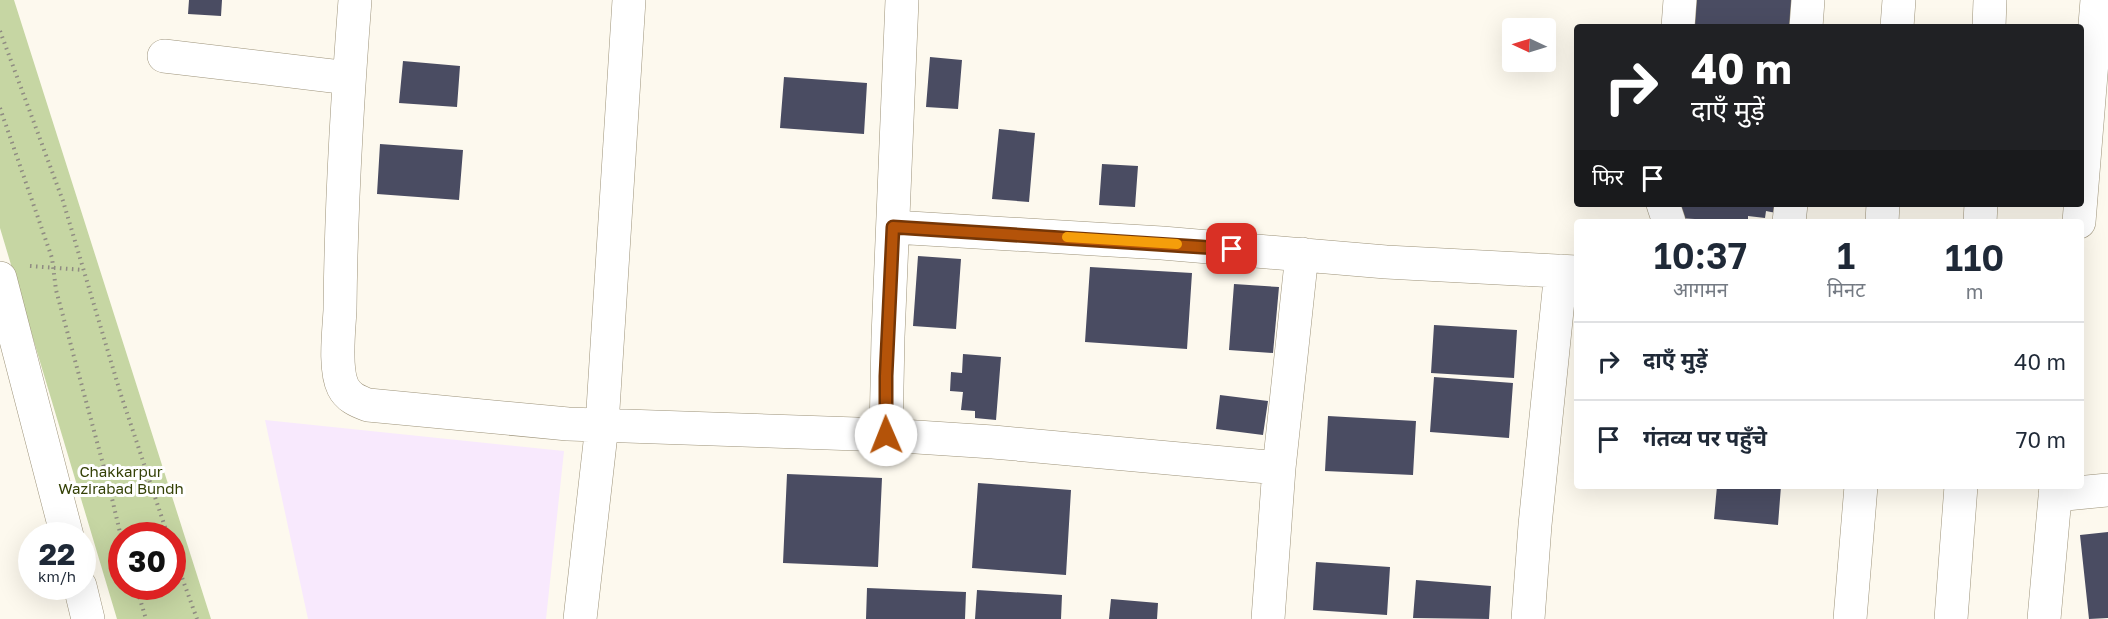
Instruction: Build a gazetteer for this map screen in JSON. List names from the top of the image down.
{
  "parks": ["Chakkarpur Wazirabad Bundh"],
  "north": "left",
  "page": {
    "turn": ["40 m", "दाएँ मुड़ें"],
    "then": "फिर",
    "eta": [
      "10:37",
      "आगमन",
      "1",
      "मिनट",
      "110",
      "m"
    ],
    "list": [
      {
        "name": "दाएँ मुड़ें",
        "value": "40 m"
      },
      {
        "name": "गंतव्य पर पहुँचे",
        "value": "70 m"
      }
    ],
    "speed": "22 km/h",
    "limit": "30"
  }
}
